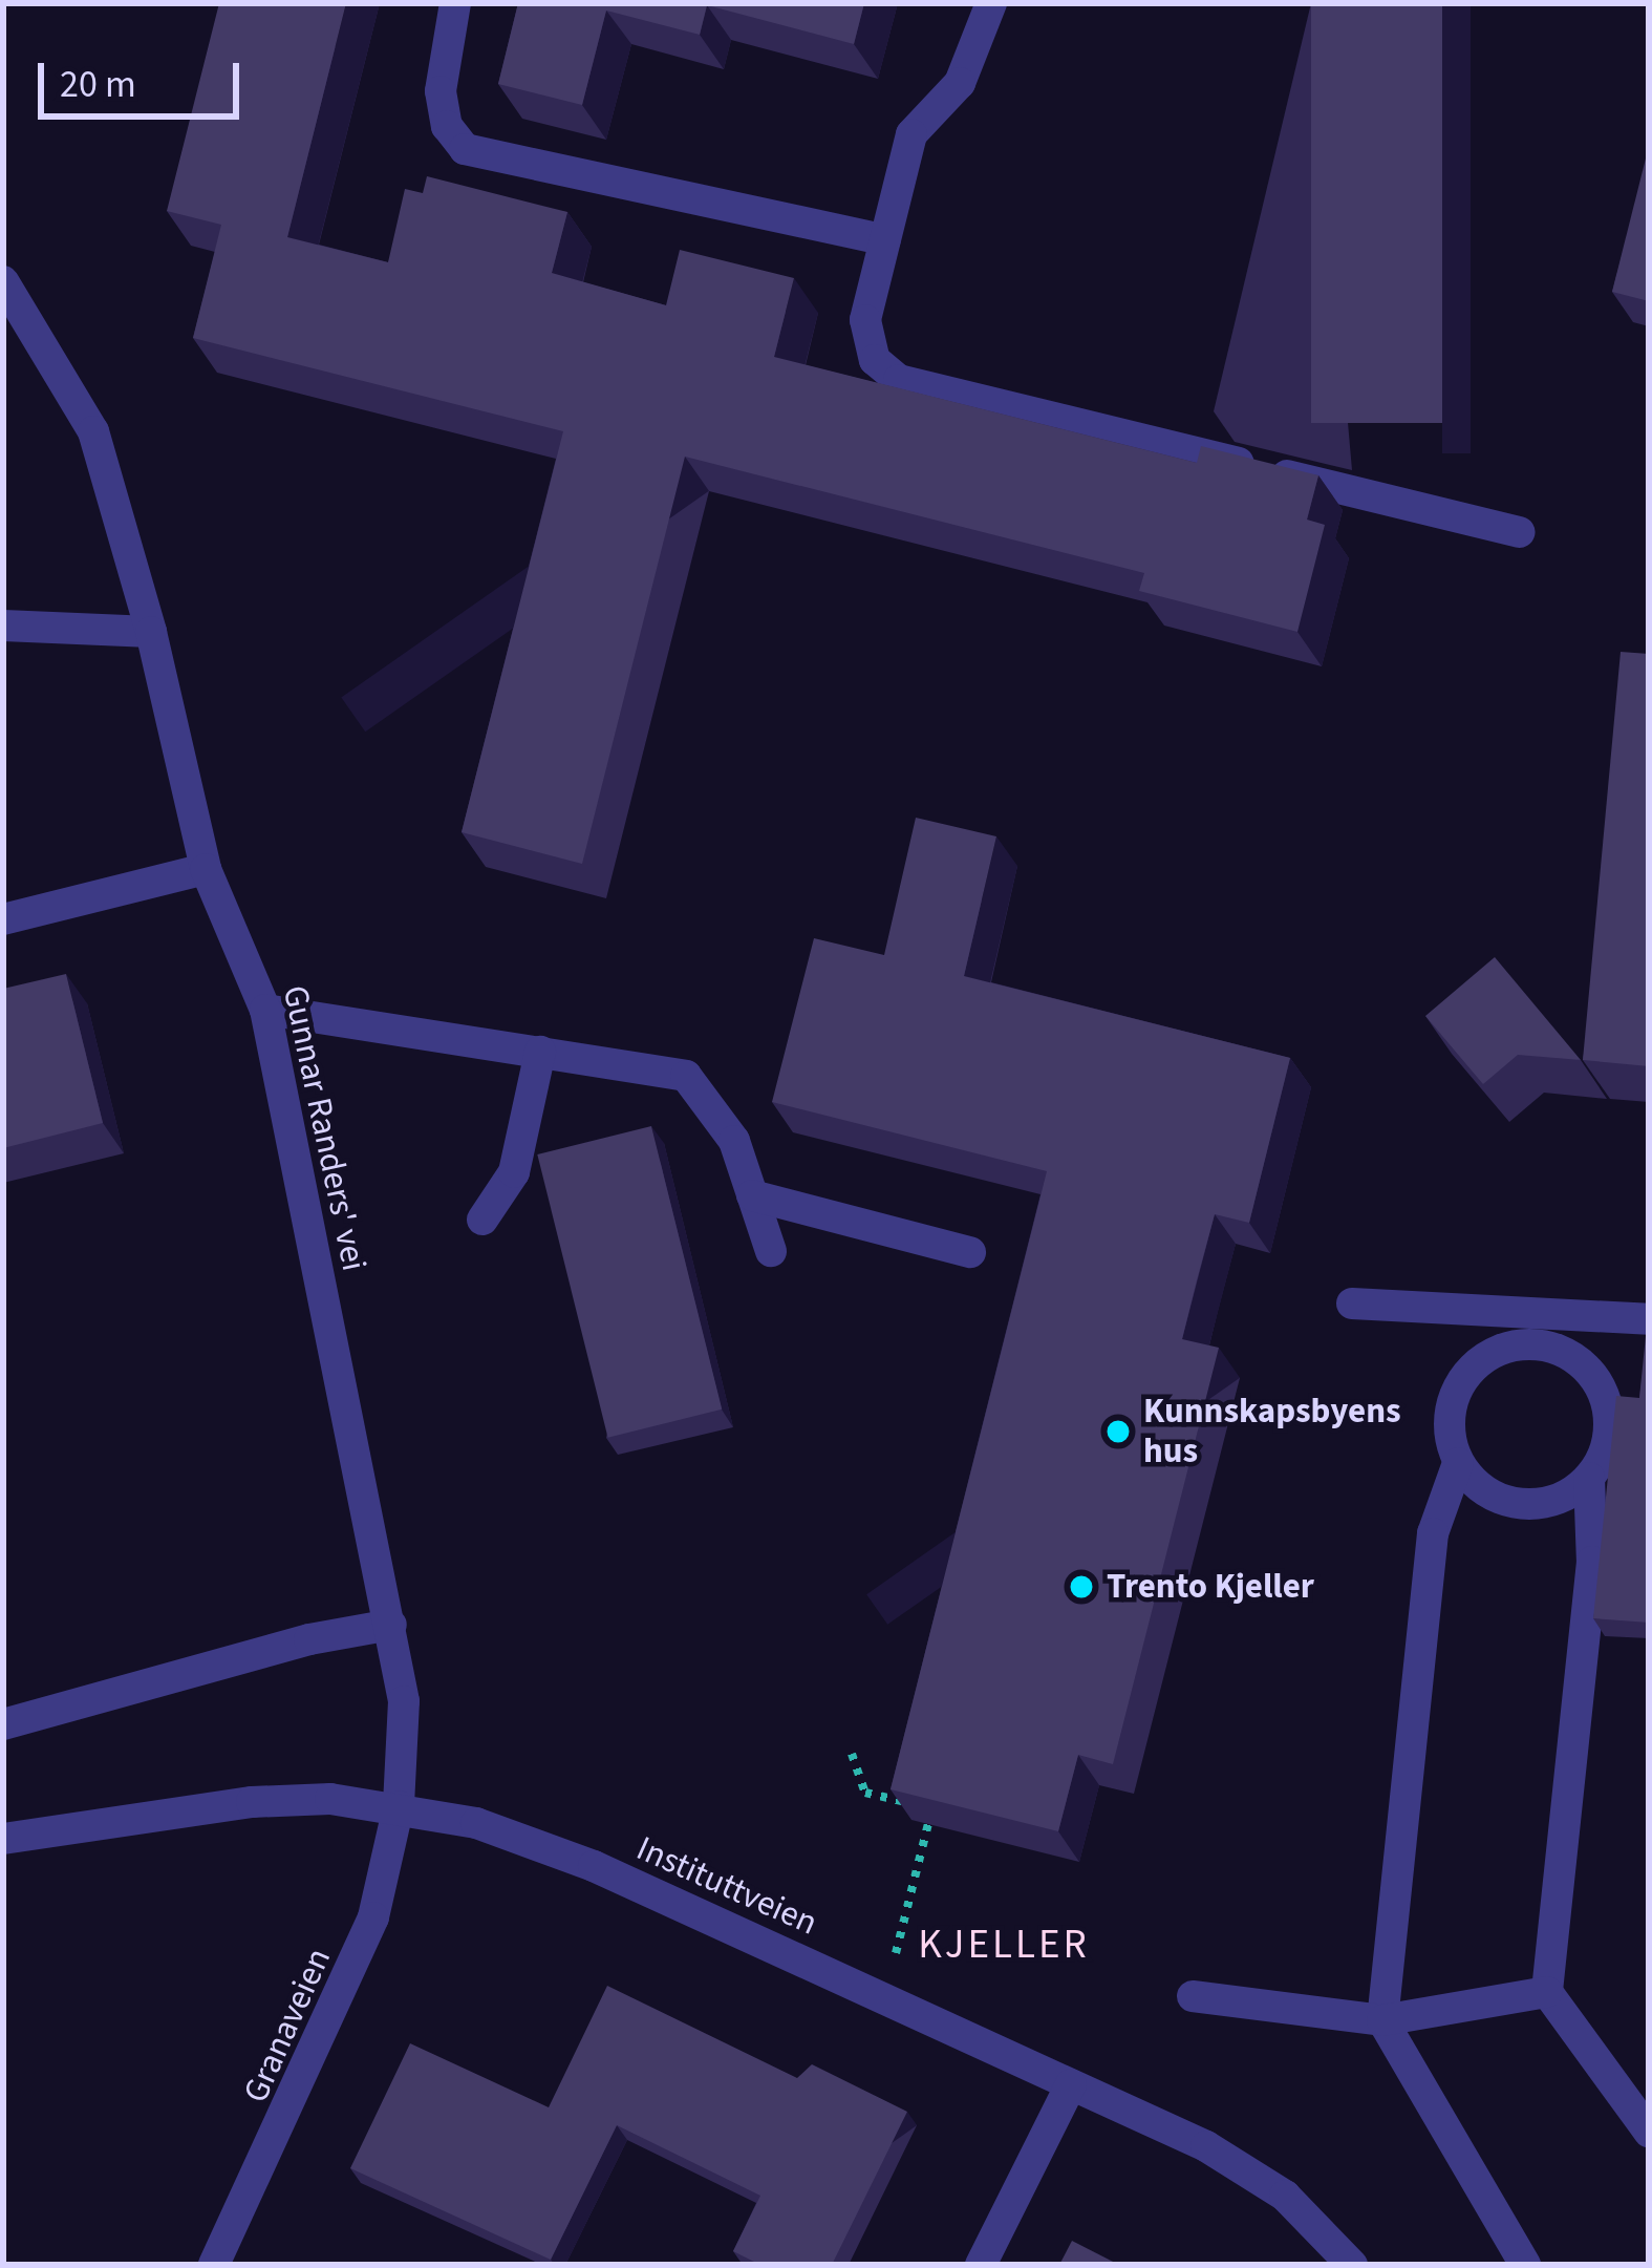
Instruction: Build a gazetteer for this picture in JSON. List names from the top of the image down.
{
  "streets": {
    "street": ["Gunnar Randers' vei", "Instituttveien", "Granaveien"]
  },
  "crossings": [
    ["Gunnar Randers' vei", "Instituttveien"],
    ["Gunnar Randers' vei", "Granaveien"],
    ["Instituttveien", "Granaveien"]
  ],
  "districts": ["KJELLER"],
  "places": ["Kunnskapsbyens hus", "Trento Kjeller"],
  "scale_bar": "20 m"
}
